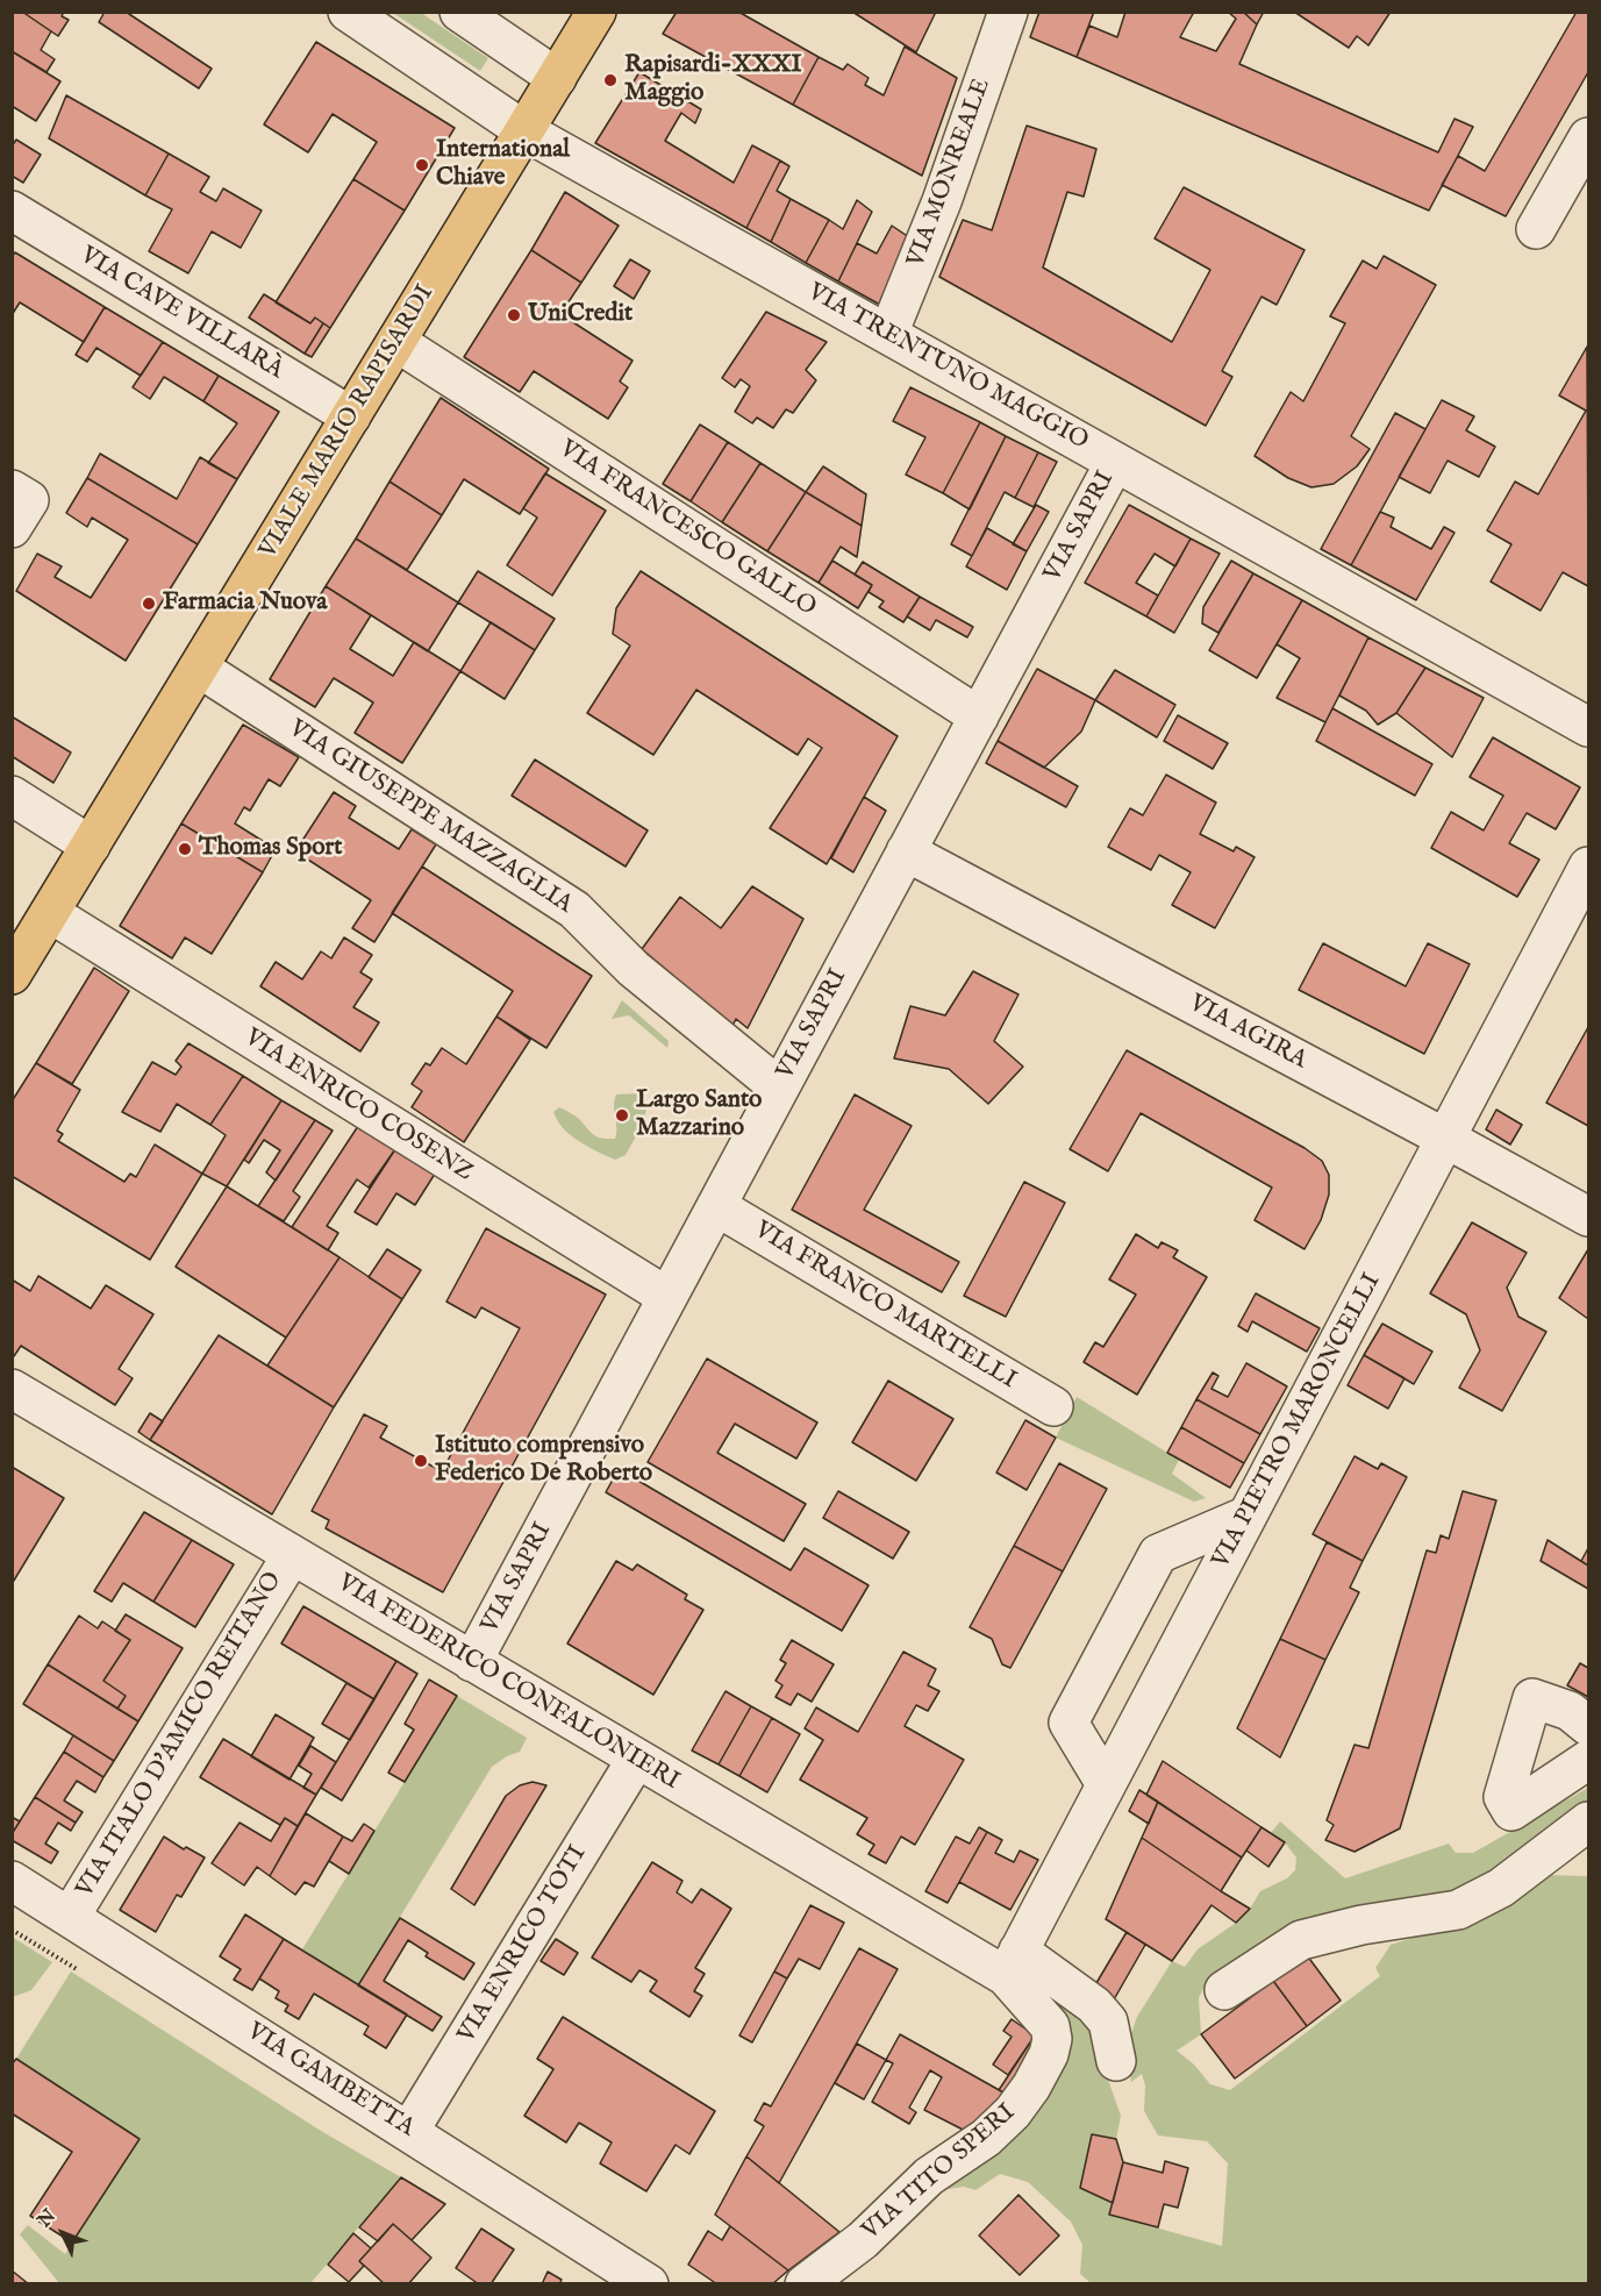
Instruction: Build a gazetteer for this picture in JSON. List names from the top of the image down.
{
  "streets": {
    "main road": ["VIALE MARIO RAPISARDI"],
    "street": [
      "VIA MONREALE",
      "VIA CAVE VILLARÀ",
      "VIA TRENTUNO MAGGIO",
      "VIA SAPRI",
      "VIA FRANCESCO GALLO",
      "VIA GIUSEPPE MAZZAGLIA",
      "VIA AGIRA",
      "VIA ENRICO COSENZ",
      "VIA FRANCO MARTELLI",
      "VIA PIETRO MARONCELLI",
      "VIA FEDERICO CONFALONIERI",
      "VIA ITALO D'AMICO REITANO",
      "VIA ENRICO TOTI",
      "VIA GAMBETTA",
      "VIA TITO SPERI"
    ]
  },
  "crossings": [
    ["VIA MONREALE", "VIA TRENTUNO MAGGIO"],
    ["VIA CAVE VILLARÀ", "VIALE MARIO RAPISARDI"],
    ["VIA TRENTUNO MAGGIO", "VIALE MARIO RAPISARDI"],
    ["VIA TRENTUNO MAGGIO", "VIA SAPRI"],
    ["VIALE MARIO RAPISARDI", "VIA FRANCESCO GALLO"],
    ["VIALE MARIO RAPISARDI", "VIA GIUSEPPE MAZZAGLIA"],
    ["VIALE MARIO RAPISARDI", "VIA ENRICO COSENZ"],
    ["VIA SAPRI", "VIA FRANCESCO GALLO"],
    ["VIA SAPRI", "VIA GIUSEPPE MAZZAGLIA"],
    ["VIA SAPRI", "VIA AGIRA"],
    ["VIA SAPRI", "VIA ENRICO COSENZ"],
    ["VIA SAPRI", "VIA FRANCO MARTELLI"],
    ["VIA SAPRI", "VIA FEDERICO CONFALONIERI"],
    ["VIA AGIRA", "VIA PIETRO MARONCELLI"],
    ["VIA PIETRO MARONCELLI", "VIA FEDERICO CONFALONIERI"],
    ["VIA PIETRO MARONCELLI", "VIA TITO SPERI"],
    ["VIA FEDERICO CONFALONIERI", "VIA ITALO D'AMICO REITANO"],
    ["VIA FEDERICO CONFALONIERI", "VIA ENRICO TOTI"],
    ["VIA FEDERICO CONFALONIERI", "VIA TITO SPERI"],
    ["VIA ITALO D'AMICO REITANO", "VIA GAMBETTA"],
    ["VIA ENRICO TOTI", "VIA GAMBETTA"]
  ],
  "places": [
    "Rapisardi-XXXI Maggio",
    "International Chiave",
    "UniCredit",
    "Farmacia Nuova",
    "Thomas Sport",
    "Largo Santo Mazzarino",
    "Istituto comprensivo Federico De Roberto"
  ],
  "north": "top left"
}
